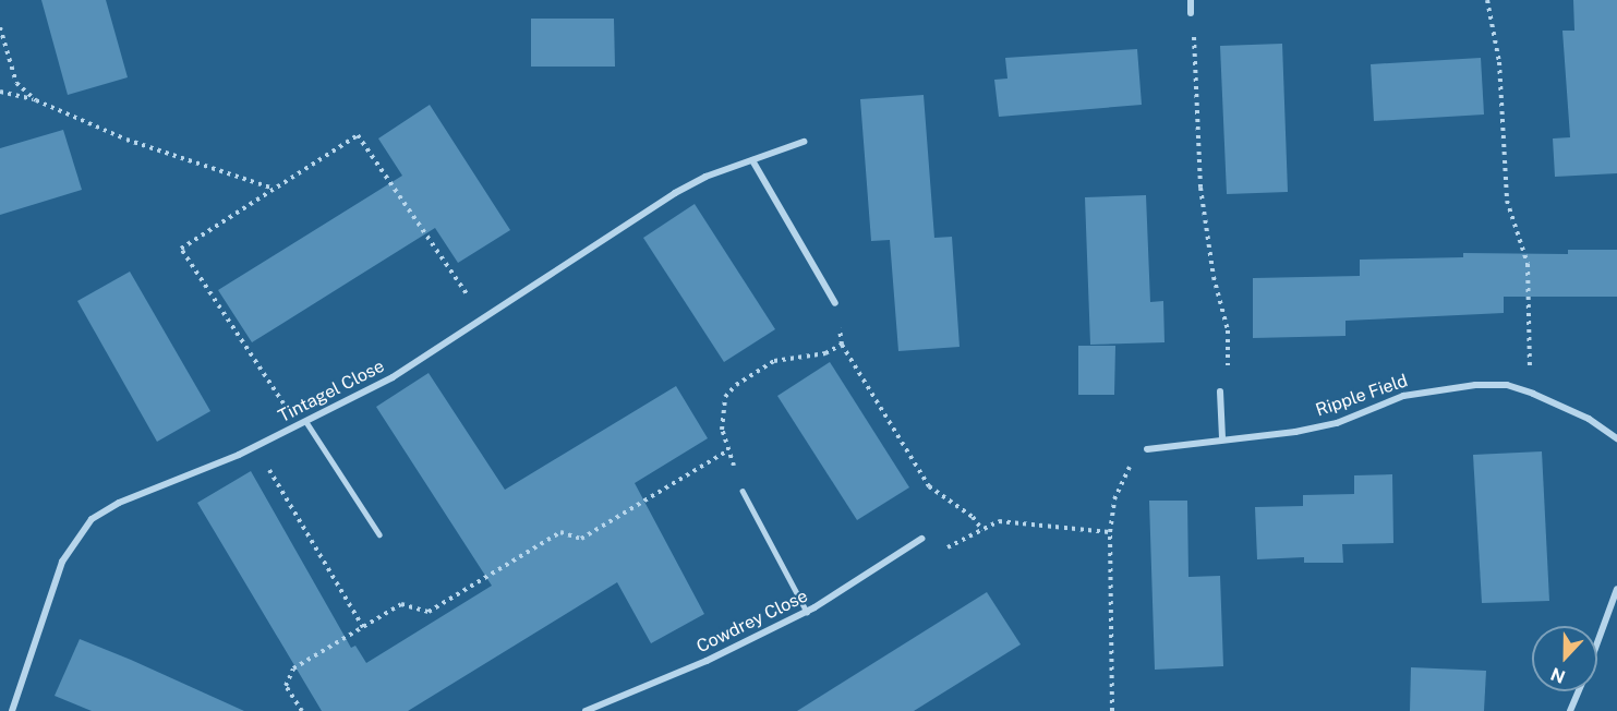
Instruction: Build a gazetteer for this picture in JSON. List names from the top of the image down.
{
  "streets": {
    "street": ["Tintagel Close", "Ripple Field", "Cowdrey Close"]
  },
  "north": "bottom"
}
